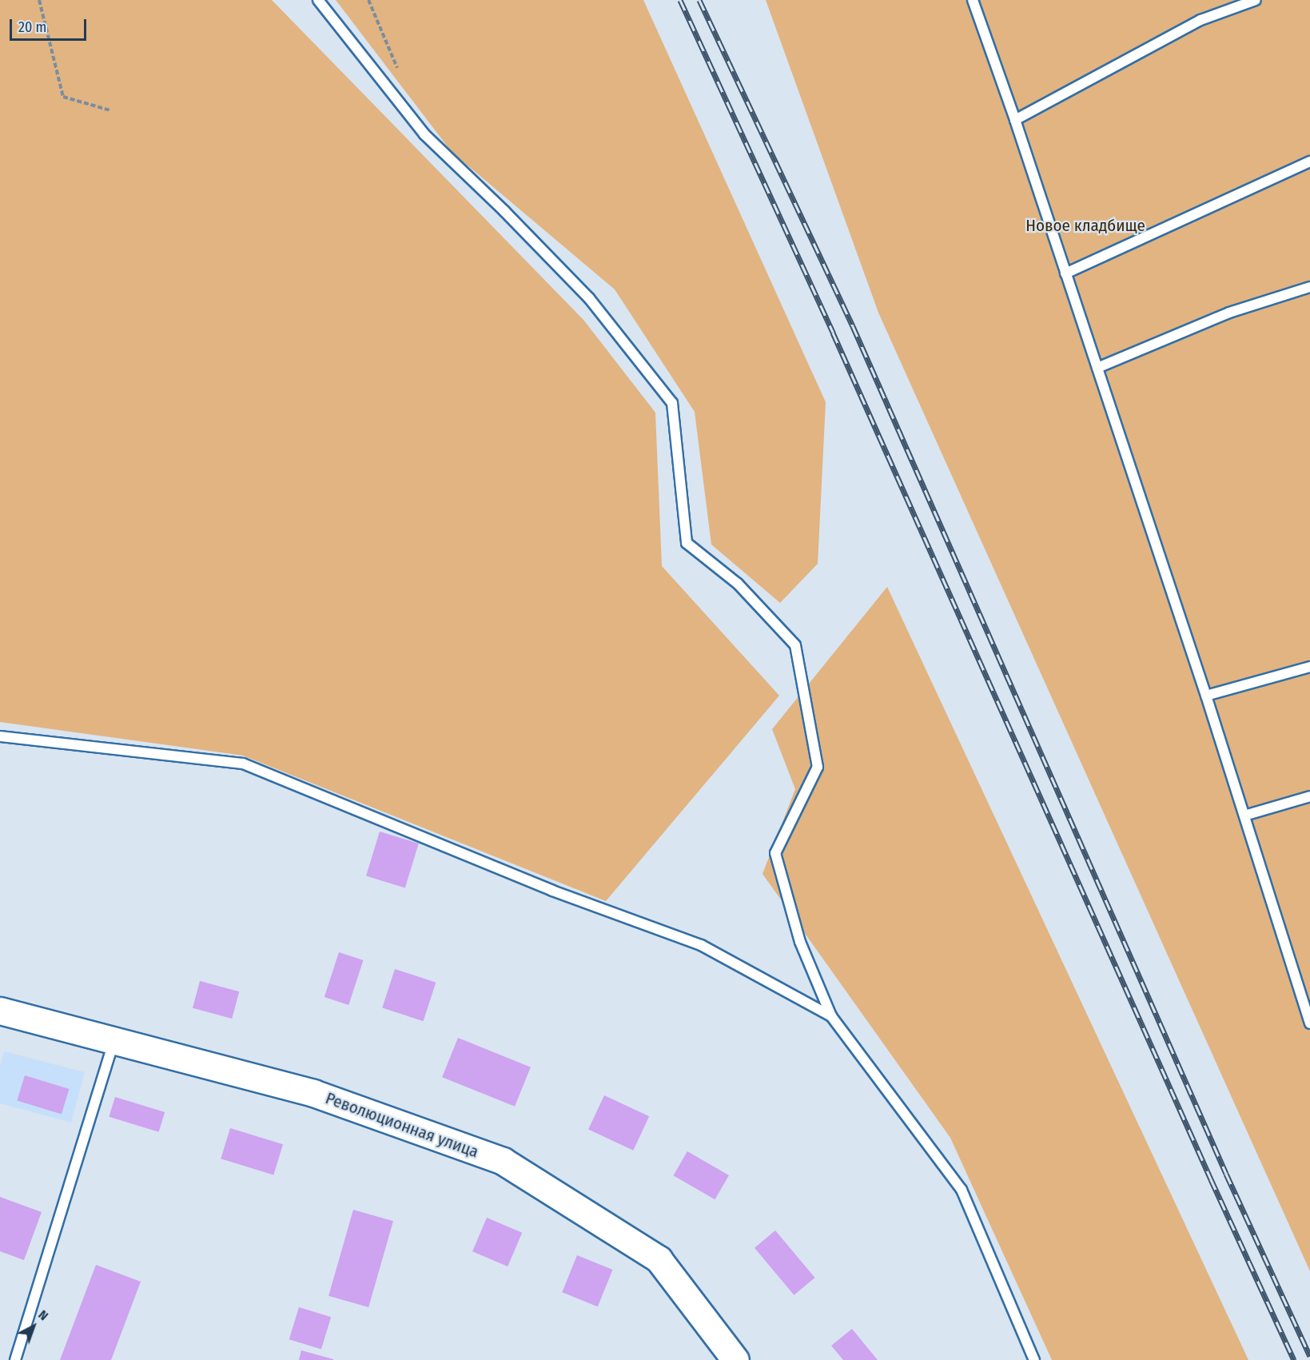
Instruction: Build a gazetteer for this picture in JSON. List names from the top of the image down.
{
  "streets": {
    "main road": ["Революционная улица"]
  },
  "parks": ["Новое кладбище"],
  "scale_bar": "20 m",
  "north": "top right"
}
